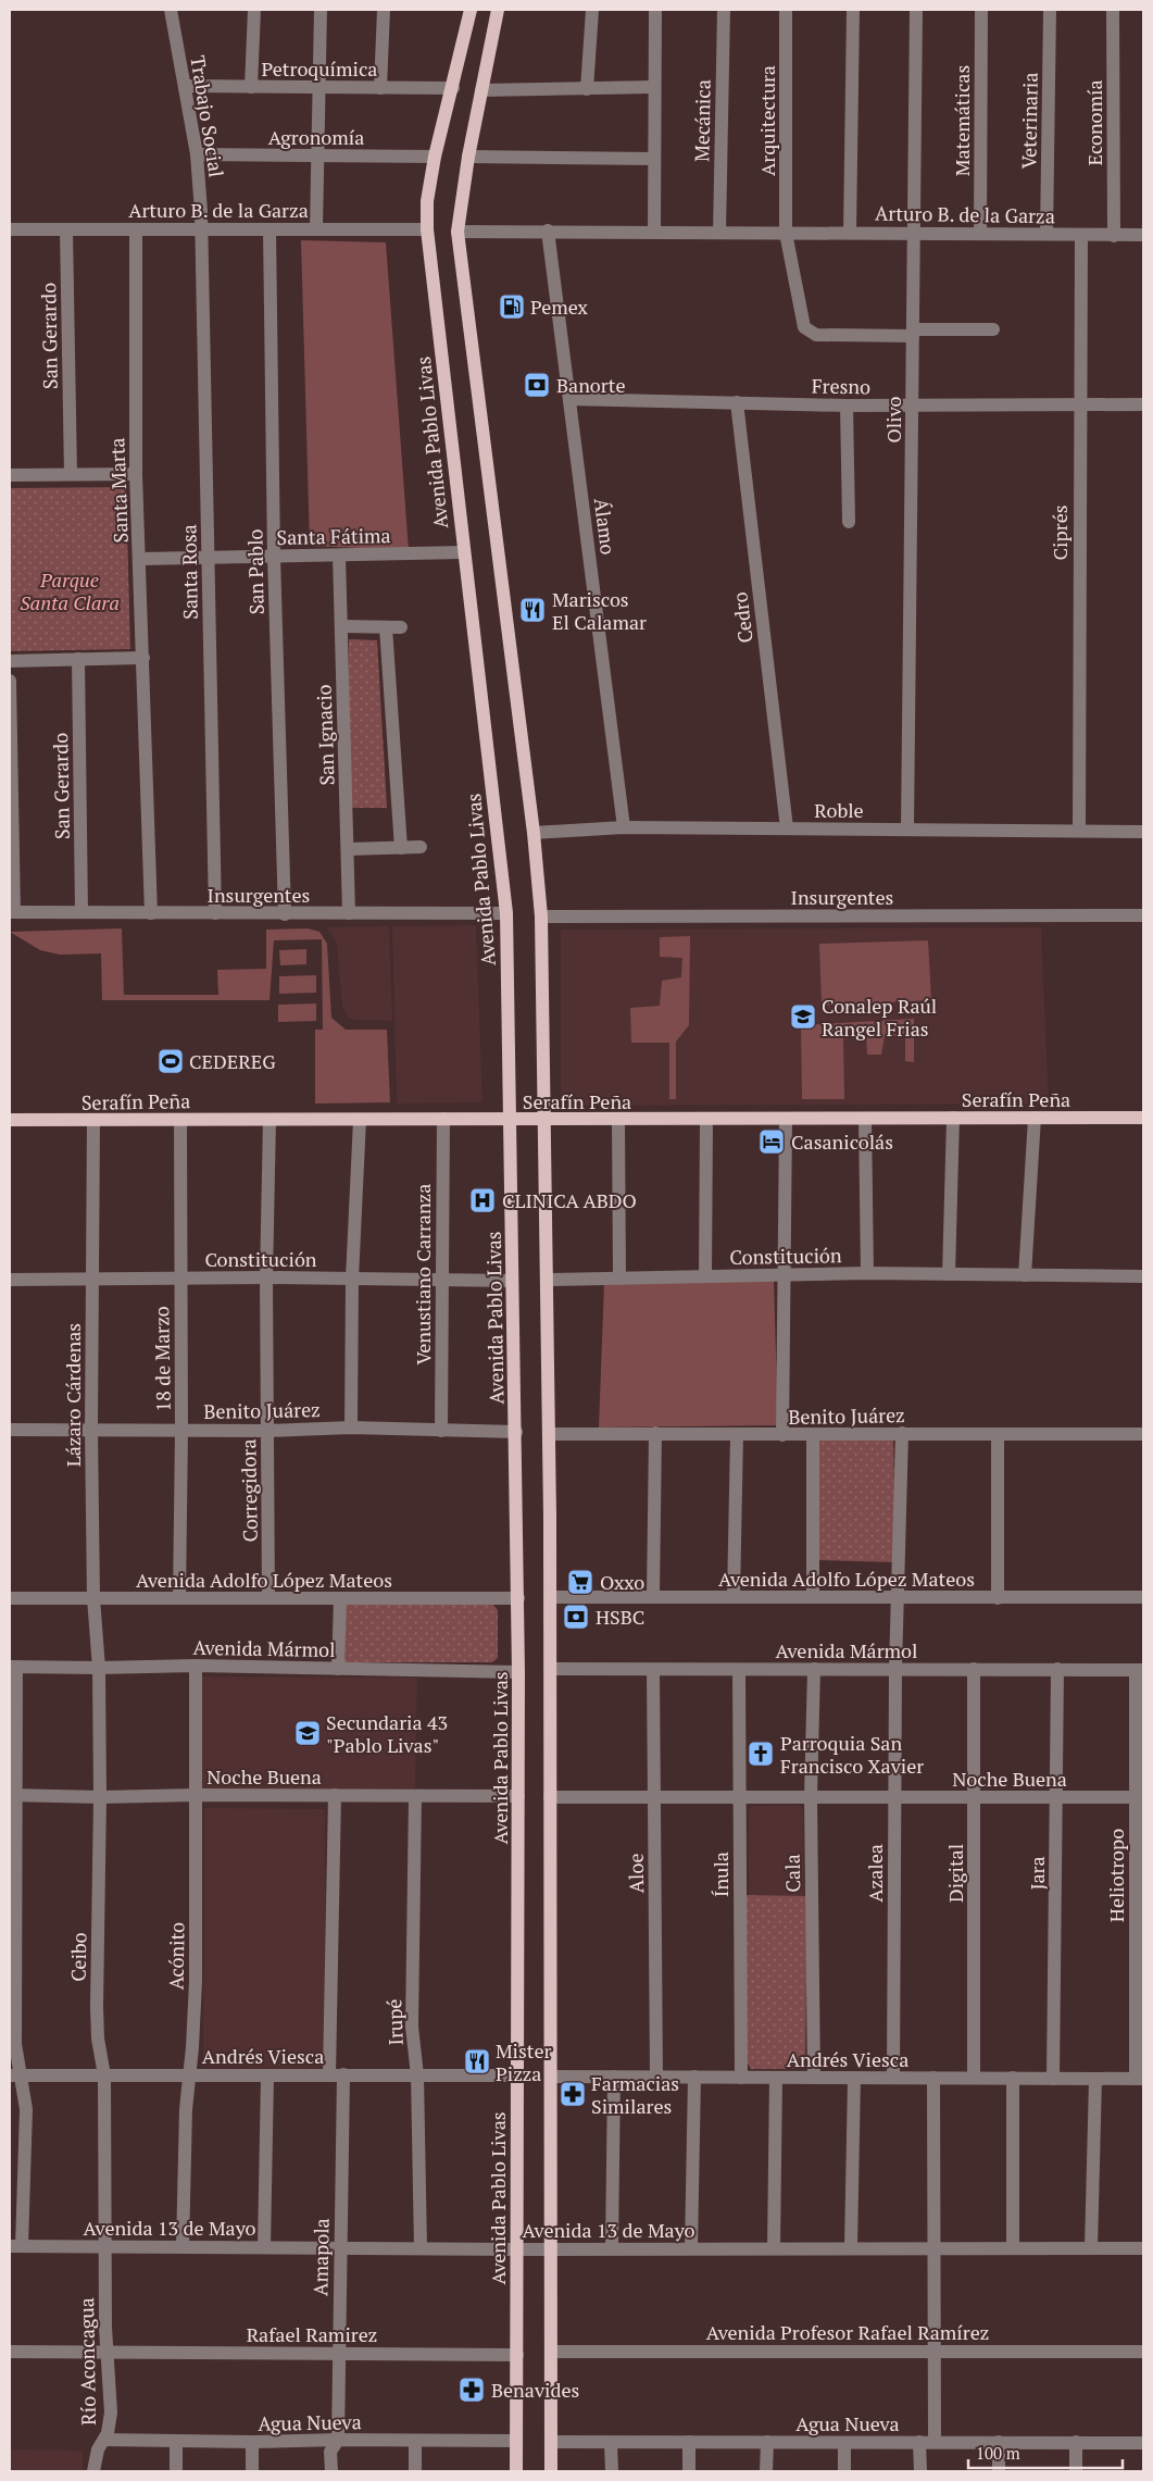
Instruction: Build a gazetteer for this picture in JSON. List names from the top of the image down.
{
  "streets": {
    "main road": ["Avenida Pablo Livas", "Serafín Peña"],
    "street": [
      "Petroquímica",
      "Trabajo Social",
      "Mecánica",
      "Arquitectura",
      "Matemáticas",
      "Veterinaria",
      "Economía",
      "Agronomía",
      "Arturo B. de la Garza",
      "San Gerardo",
      "Fresno",
      "Olivo",
      "Santa Marta",
      "Álamo",
      "Ciprés",
      "Santa Fátima",
      "Santa Rosa",
      "San Pablo",
      "Cedro",
      "San Ignacio",
      "Roble",
      "Insurgentes",
      "Constitución",
      "Venustiano Carranza",
      "18 de Marzo",
      "Lázaro Cárdenas",
      "Benito Juárez",
      "Corregidora",
      "Avenida Adolfo López Mateos",
      "Avenida Mármol",
      "Noche Buena",
      "Aloe",
      "Cala",
      "Azalea",
      "Digital",
      "Jara",
      "Ínula",
      "Heliotropo",
      "Acónito",
      "Ceibo",
      "Irupé",
      "Andrés Viesca",
      "Avenida 13 de Mayo",
      "Amapola",
      "Avenida Profesor Rafael Ramírez",
      "Rafael Ramirez",
      "Río Aconcagua",
      "Agua Nueva"
    ]
  },
  "crossings": [
    ["Petroquímica", "Trabajo Social"],
    ["Petroquímica", "Avenida Pablo Livas"],
    ["Trabajo Social", "Agronomía"],
    ["Trabajo Social", "Arturo B. de la Garza"],
    ["Trabajo Social", "Santa Rosa"],
    ["Mecánica", "Arturo B. de la Garza"],
    ["Arquitectura", "Arturo B. de la Garza"],
    ["Matemáticas", "Arturo B. de la Garza"],
    ["Veterinaria", "Arturo B. de la Garza"],
    ["Economía", "Arturo B. de la Garza"],
    ["Agronomía", "Avenida Pablo Livas"],
    ["Arturo B. de la Garza", "San Gerardo"],
    ["Arturo B. de la Garza", "Olivo"],
    ["Arturo B. de la Garza", "Avenida Pablo Livas"],
    ["Arturo B. de la Garza", "Santa Marta"],
    ["Arturo B. de la Garza", "Álamo"],
    ["Arturo B. de la Garza", "Ciprés"],
    ["Arturo B. de la Garza", "Santa Rosa"],
    ["Arturo B. de la Garza", "San Pablo"],
    ["San Gerardo", "Insurgentes"],
    ["Fresno", "Olivo"],
    ["Fresno", "Álamo"],
    ["Fresno", "Ciprés"],
    ["Fresno", "Cedro"],
    ["Olivo", "Roble"],
    ["Avenida Pablo Livas", "Santa Fátima"],
    ["Avenida Pablo Livas", "Insurgentes"],
    ["Avenida Pablo Livas", "Serafín Peña"],
    ["Avenida Pablo Livas", "Constitución"],
    ["Avenida Pablo Livas", "Benito Juárez"],
    ["Avenida Pablo Livas", "Avenida Adolfo López Mateos"],
    ["Avenida Pablo Livas", "Avenida Mármol"],
    ["Avenida Pablo Livas", "Noche Buena"],
    ["Avenida Pablo Livas", "Andrés Viesca"],
    ["Avenida Pablo Livas", "Avenida 13 de Mayo"],
    ["Avenida Pablo Livas", "Rafael Ramirez"],
    ["Avenida Pablo Livas", "Agua Nueva"],
    ["Santa Marta", "Santa Fátima"],
    ["Santa Marta", "Insurgentes"],
    ["Álamo", "Roble"],
    ["Ciprés", "Roble"],
    ["Santa Fátima", "Santa Rosa"],
    ["Santa Fátima", "San Pablo"],
    ["Santa Fátima", "San Ignacio"],
    ["Santa Rosa", "Insurgentes"],
    ["San Pablo", "Insurgentes"],
    ["Cedro", "Roble"],
    ["San Ignacio", "Insurgentes"],
    ["Serafín Peña", "Venustiano Carranza"],
    ["Serafín Peña", "18 de Marzo"],
    ["Serafín Peña", "Lázaro Cárdenas"],
    ["Serafín Peña", "Corregidora"],
    ["Constitución", "Venustiano Carranza"],
    ["Constitución", "18 de Marzo"],
    ["Constitución", "Lázaro Cárdenas"],
    ["Constitución", "Corregidora"],
    ["Venustiano Carranza", "Benito Juárez"],
    ["18 de Marzo", "Benito Juárez"],
    ["18 de Marzo", "Avenida Adolfo López Mateos"],
    ["Lázaro Cárdenas", "Benito Juárez"],
    ["Lázaro Cárdenas", "Avenida Adolfo López Mateos"],
    ["Lázaro Cárdenas", "Avenida Mármol"],
    ["Lázaro Cárdenas", "Ceibo"],
    ["Benito Juárez", "Corregidora"],
    ["Benito Juárez", "Azalea"],
    ["Corregidora", "Avenida Adolfo López Mateos"],
    ["Avenida Adolfo López Mateos", "Azalea"],
    ["Avenida Mármol", "Aloe"],
    ["Avenida Mármol", "Cala"],
    ["Avenida Mármol", "Azalea"],
    ["Avenida Mármol", "Digital"],
    ["Avenida Mármol", "Jara"],
    ["Avenida Mármol", "Ínula"],
    ["Avenida Mármol", "Heliotropo"],
    ["Avenida Mármol", "Acónito"],
    ["Avenida Mármol", "Ceibo"],
    ["Noche Buena", "Aloe"],
    ["Noche Buena", "Cala"],
    ["Noche Buena", "Azalea"],
    ["Noche Buena", "Digital"],
    ["Noche Buena", "Jara"],
    ["Noche Buena", "Ínula"],
    ["Noche Buena", "Heliotropo"],
    ["Noche Buena", "Acónito"],
    ["Noche Buena", "Ceibo"],
    ["Noche Buena", "Irupé"],
    ["Aloe", "Andrés Viesca"],
    ["Cala", "Andrés Viesca"],
    ["Azalea", "Andrés Viesca"],
    ["Digital", "Andrés Viesca"],
    ["Jara", "Andrés Viesca"],
    ["Ínula", "Andrés Viesca"],
    ["Heliotropo", "Andrés Viesca"],
    ["Acónito", "Andrés Viesca"],
    ["Acónito", "Avenida 13 de Mayo"],
    ["Ceibo", "Andrés Viesca"],
    ["Ceibo", "Avenida 13 de Mayo"],
    ["Ceibo", "Río Aconcagua"],
    ["Irupé", "Andrés Viesca"],
    ["Irupé", "Avenida 13 de Mayo"],
    ["Andrés Viesca", "Amapola"],
    ["Avenida 13 de Mayo", "Amapola"],
    ["Avenida 13 de Mayo", "Río Aconcagua"],
    ["Amapola", "Rafael Ramirez"],
    ["Amapola", "Agua Nueva"],
    ["Rafael Ramirez", "Río Aconcagua"],
    ["Río Aconcagua", "Agua Nueva"]
  ],
  "parks": ["Parque Santa Clara"],
  "places": {
    "fuel station": ["Pemex"],
    "bank": ["Banorte", "HSBC"],
    "restaurant": ["Mariscos El Calamar", "Mister Pizza"],
    "school or university": ["Conalep Raúl Rangel Frias", "Secundaria 43 \"Pablo Livas\""],
    "sports": ["CEDEREG"],
    "hotel": ["Casanicolás"],
    "hospital": ["CLINICA ABDO"],
    "supermarket": ["Oxxo"],
    "church": ["Parroquia San Francisco Xavier"],
    "pharmacy": ["Farmacias Similares", "Benavides"]
  },
  "scale_bar": "100 m"
}
